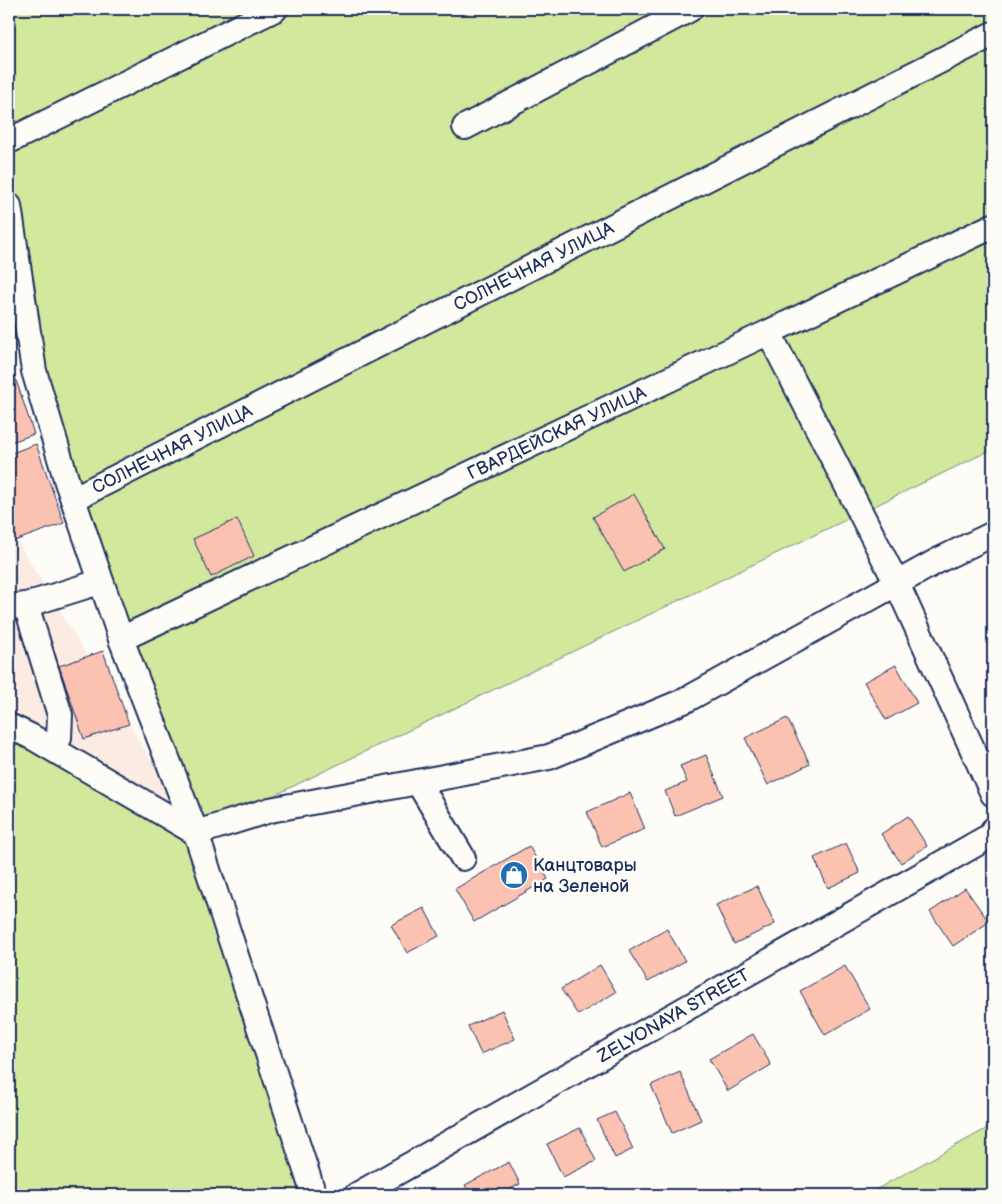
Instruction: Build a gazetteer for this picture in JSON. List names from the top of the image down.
{
  "streets": {
    "street": ["СОЛНЕЧНАЯ УЛИЦА", "ГВАРДЕЙСКАЯ УЛИЦА", "ZELYONAYA STREET"]
  },
  "places": {
    "shop": ["Канцтовары на Зеленой"]
  }
}
